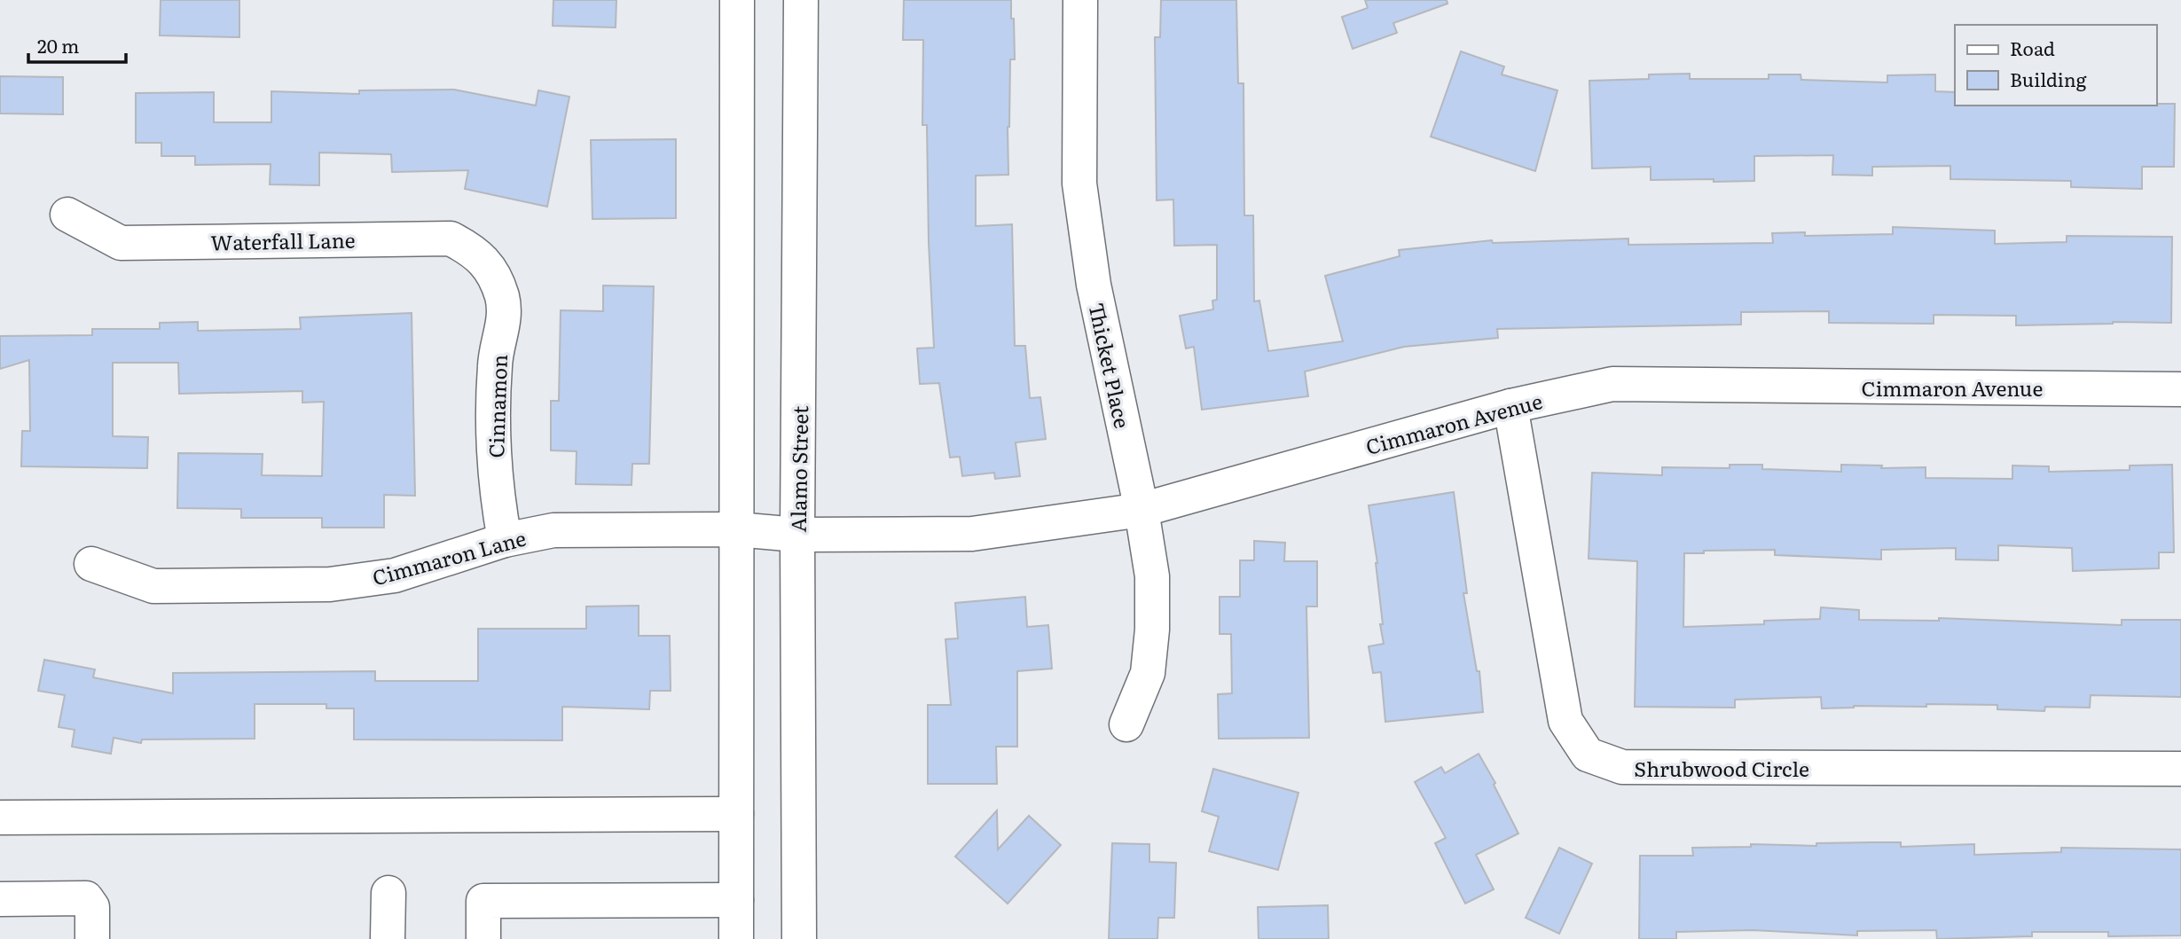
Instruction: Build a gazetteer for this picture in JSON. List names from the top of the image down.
{
  "streets": {
    "street": [
      "Waterfall Lane",
      "Thicket Place",
      "Cimmaron Avenue",
      "Cinnamon",
      "Alamo Street",
      "Cimmaron Lane",
      "Shrubwood Circle"
    ]
  },
  "crossings": [
    ["Waterfall Lane", "Cinnamon"],
    ["Thicket Place", "Cimmaron Avenue"],
    ["Cimmaron Avenue", "Alamo Street"],
    ["Cimmaron Avenue", "Cimmaron Lane"],
    ["Cimmaron Avenue", "Shrubwood Circle"],
    ["Cinnamon", "Cimmaron Lane"]
  ],
  "legend": ["Road", "Building"],
  "scale_bar": "20 m"
}
